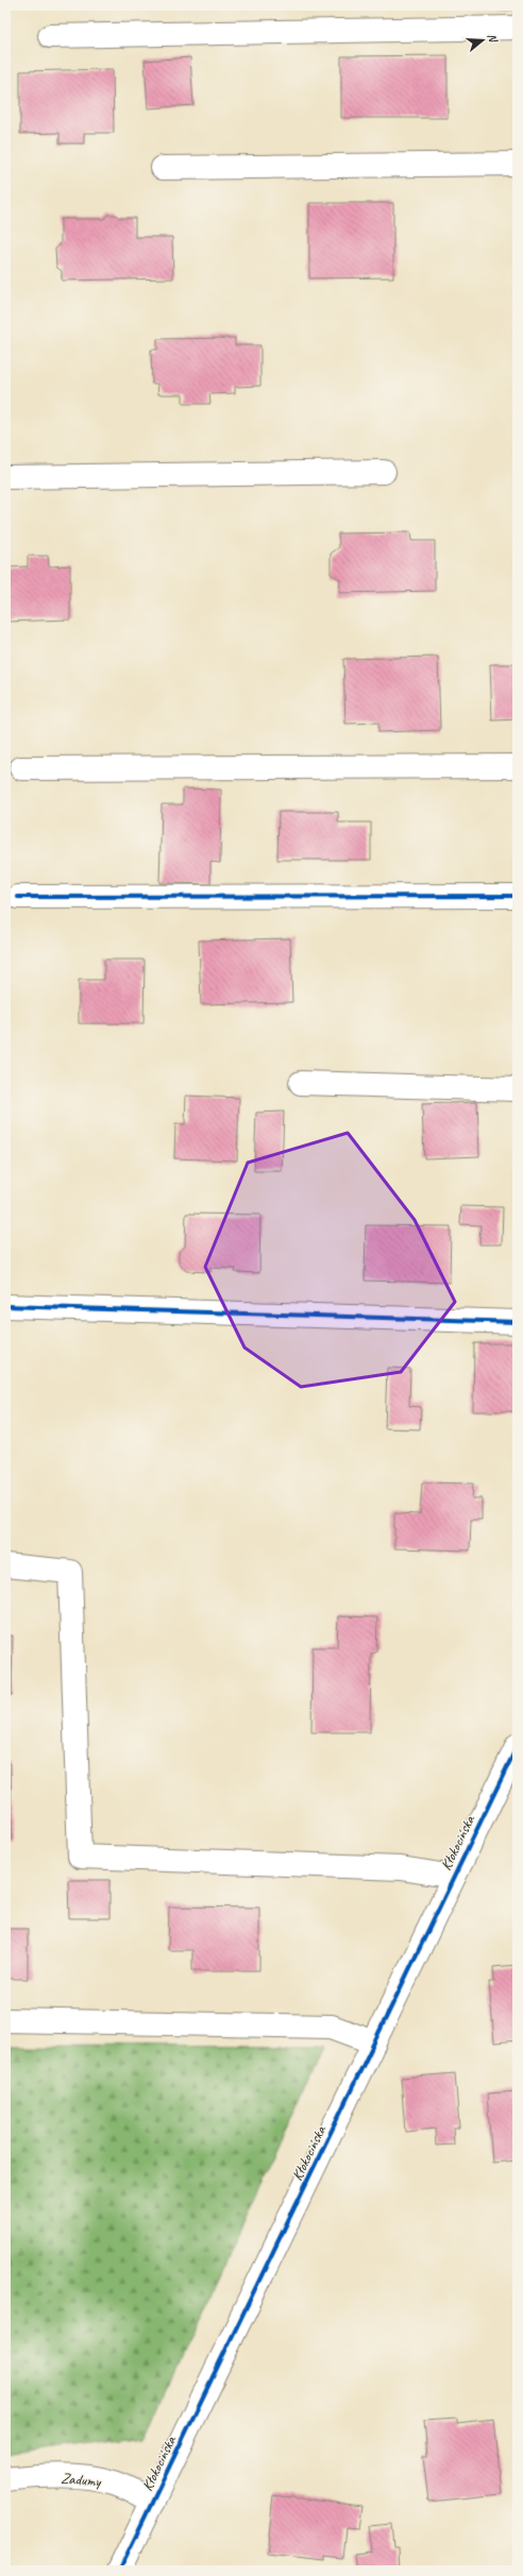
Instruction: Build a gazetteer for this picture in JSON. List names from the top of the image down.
{
  "streets": {
    "street": ["Kłokocińska", "Zadumy"]
  },
  "crossings": [
    ["Kłokocińska", "Zadumy"]
  ],
  "north": "right"
}
